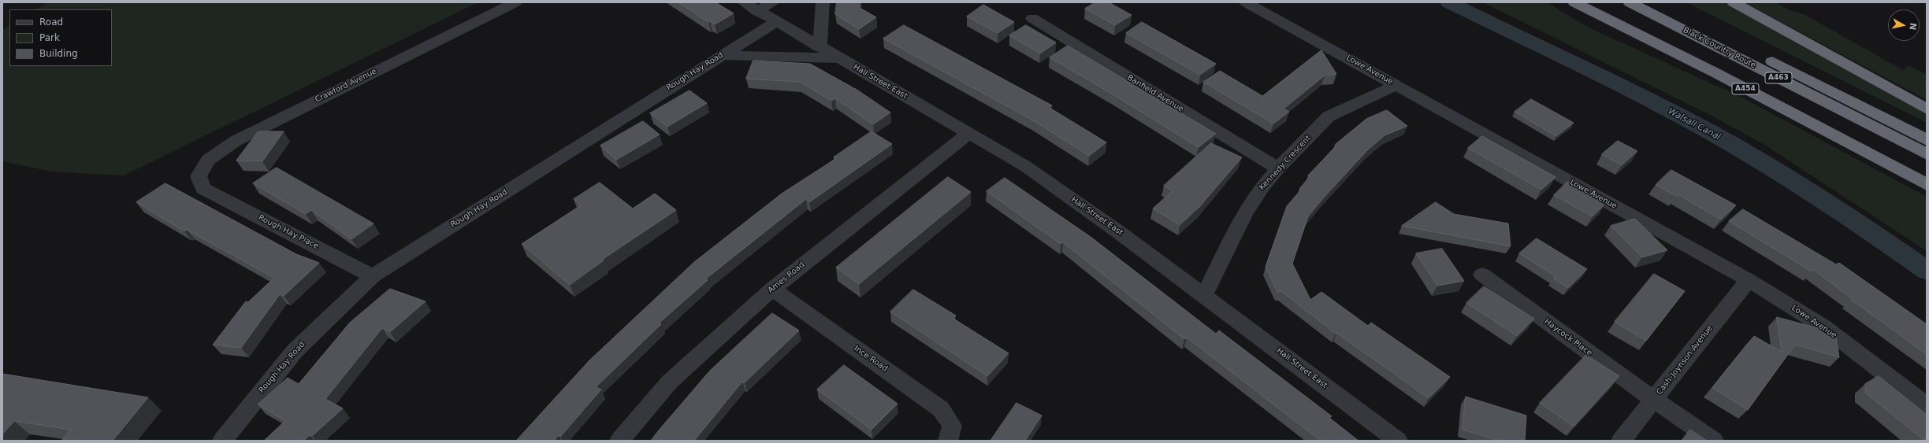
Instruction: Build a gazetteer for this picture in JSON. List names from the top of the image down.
{
  "streets": {
    "highway": ["Black Country Route", "A463", "A454"],
    "street": [
      "Lowe Avenue",
      "Rough Hay Road",
      "Hall Street East",
      "Crawford Avenue",
      "Banfield Avenue",
      "Kennedy Crescent",
      "Rough Hay Place",
      "Ames Road",
      "Haycock Place",
      "Ince Road",
      "Cash-Joynson Avenue"
    ]
  },
  "crossings": [
    ["Lowe Avenue", "Kennedy Crescent"],
    ["Lowe Avenue", "Cash-Joynson Avenue"],
    ["Rough Hay Road", "Hall Street East"],
    ["Rough Hay Road", "Rough Hay Place"],
    ["Hall Street East", "Kennedy Crescent"],
    ["Hall Street East", "Ames Road"],
    ["Crawford Avenue", "Rough Hay Place"],
    ["Banfield Avenue", "Kennedy Crescent"],
    ["Ames Road", "Ince Road"],
    ["Haycock Place", "Cash-Joynson Avenue"]
  ],
  "water": ["Walsall Canal"],
  "legend": ["Road", "Park", "Building"],
  "north": "right"
}
